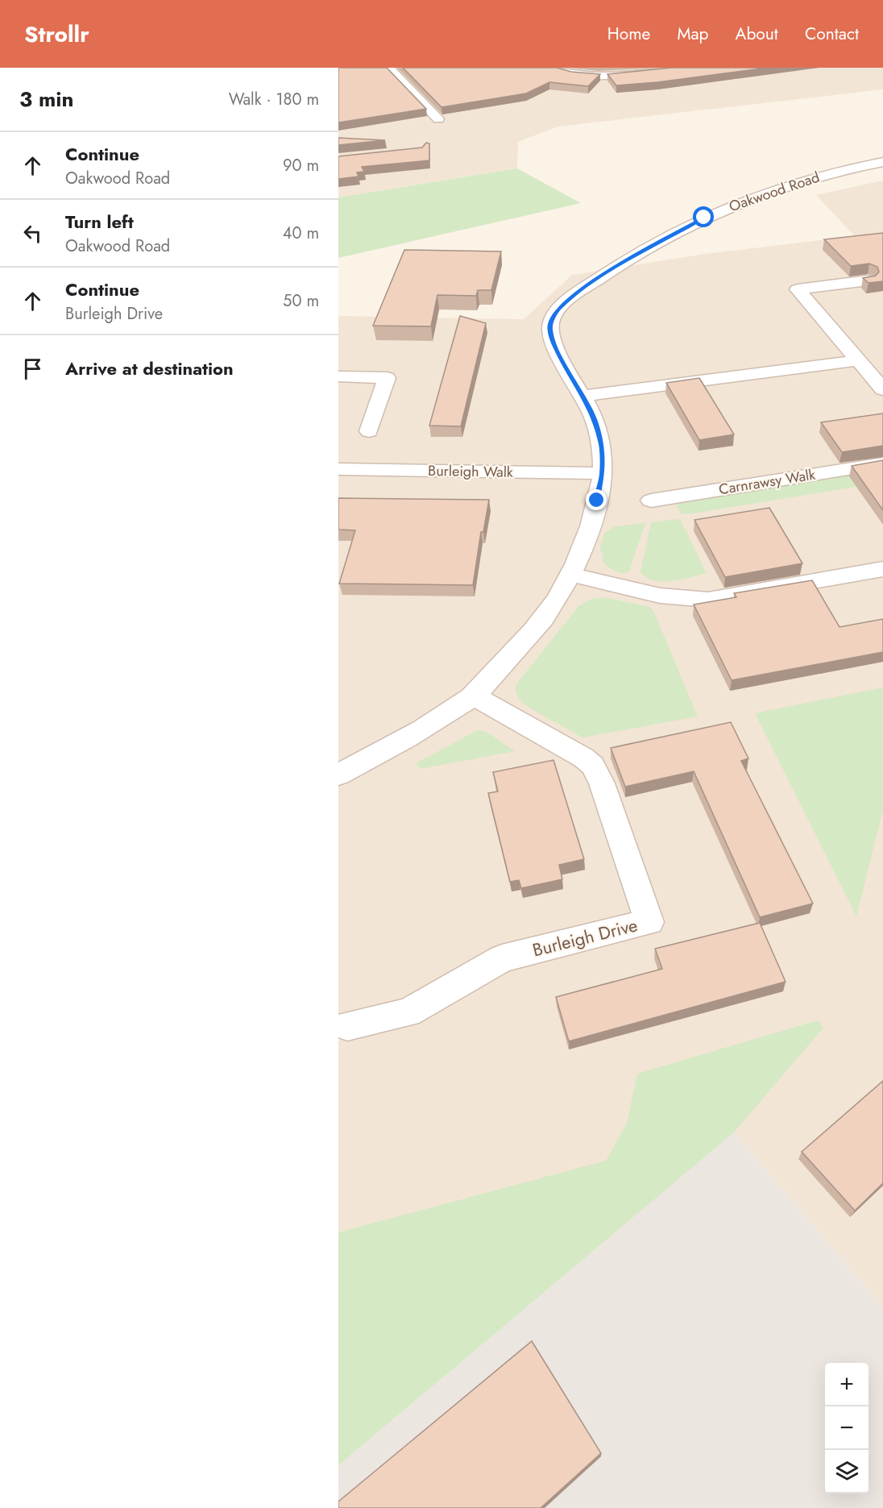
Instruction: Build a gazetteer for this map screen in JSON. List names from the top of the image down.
{
  "streets": {
    "street": [
      "Oakwood Road",
      "Burleigh Walk",
      "Carnrawsy Walk",
      "Burleigh Drive"
    ]
  },
  "page": {
    "header": "Strollr",
    "nav": [
      "Home",
      "Map",
      "About",
      "Contact"
    ],
    "heading": ["3 min", "Walk · 180 m"],
    "list": [
      ["Continue", "Oakwood Road", "90 m"],
      ["Turn left", "Oakwood Road", "40 m"],
      ["Continue", "Burleigh Drive", "50 m"],
      "Arrive at destination"
    ],
    "map_buttons": ["+", "−"]
  }
}
